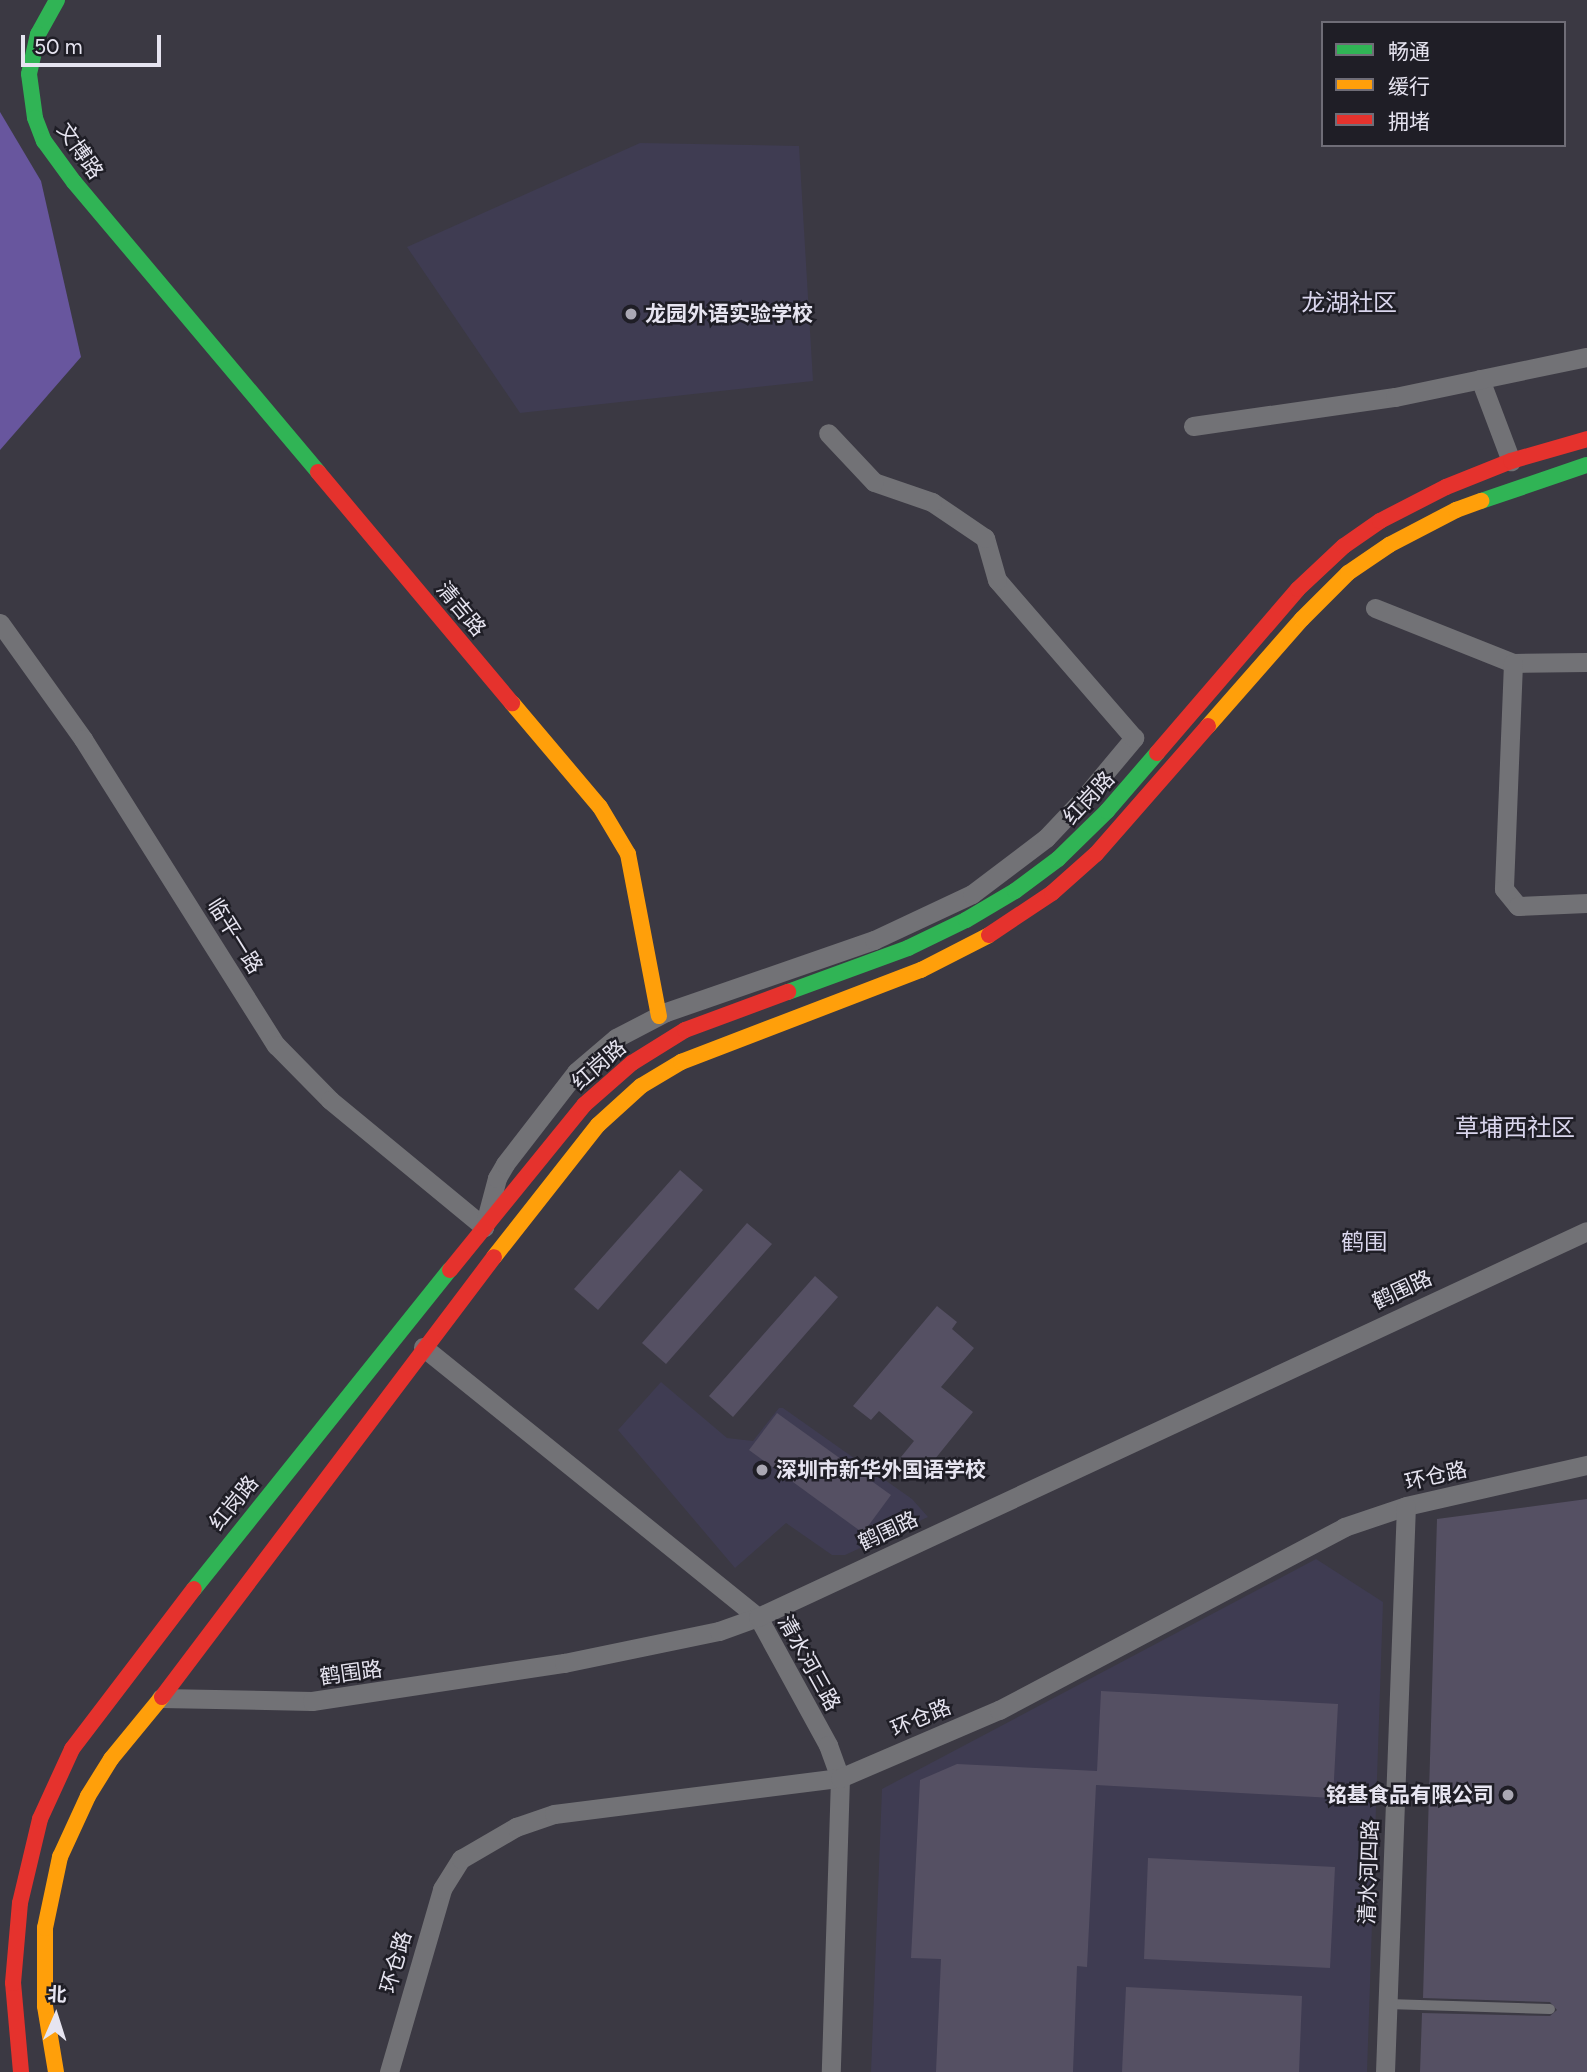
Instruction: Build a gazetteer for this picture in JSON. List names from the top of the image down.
{
  "streets": {
    "main road": ["文博路", "清吉路", "红岗路"],
    "street": [
      "临平一路",
      "鹤围路",
      "环仓路",
      "清水河三路",
      "清水河四路"
    ]
  },
  "crossings": [
    ["文博路", "清吉路"],
    ["红岗路", "临平一路"],
    ["红岗路", "鹤围路"],
    ["红岗路", "清水河三路"],
    ["鹤围路", "清水河三路"],
    ["环仓路", "清水河三路"],
    ["环仓路", "清水河四路"]
  ],
  "districts": ["龙湖社区", "草埔西社区", "鹤围"],
  "places": ["龙园外语实验学校", "深圳市新华外国语学校", "铭基食品有限公司"],
  "legend": ["畅通", "缓行", "拥堵"],
  "scale_bar": "50 m",
  "north": "top"
}
